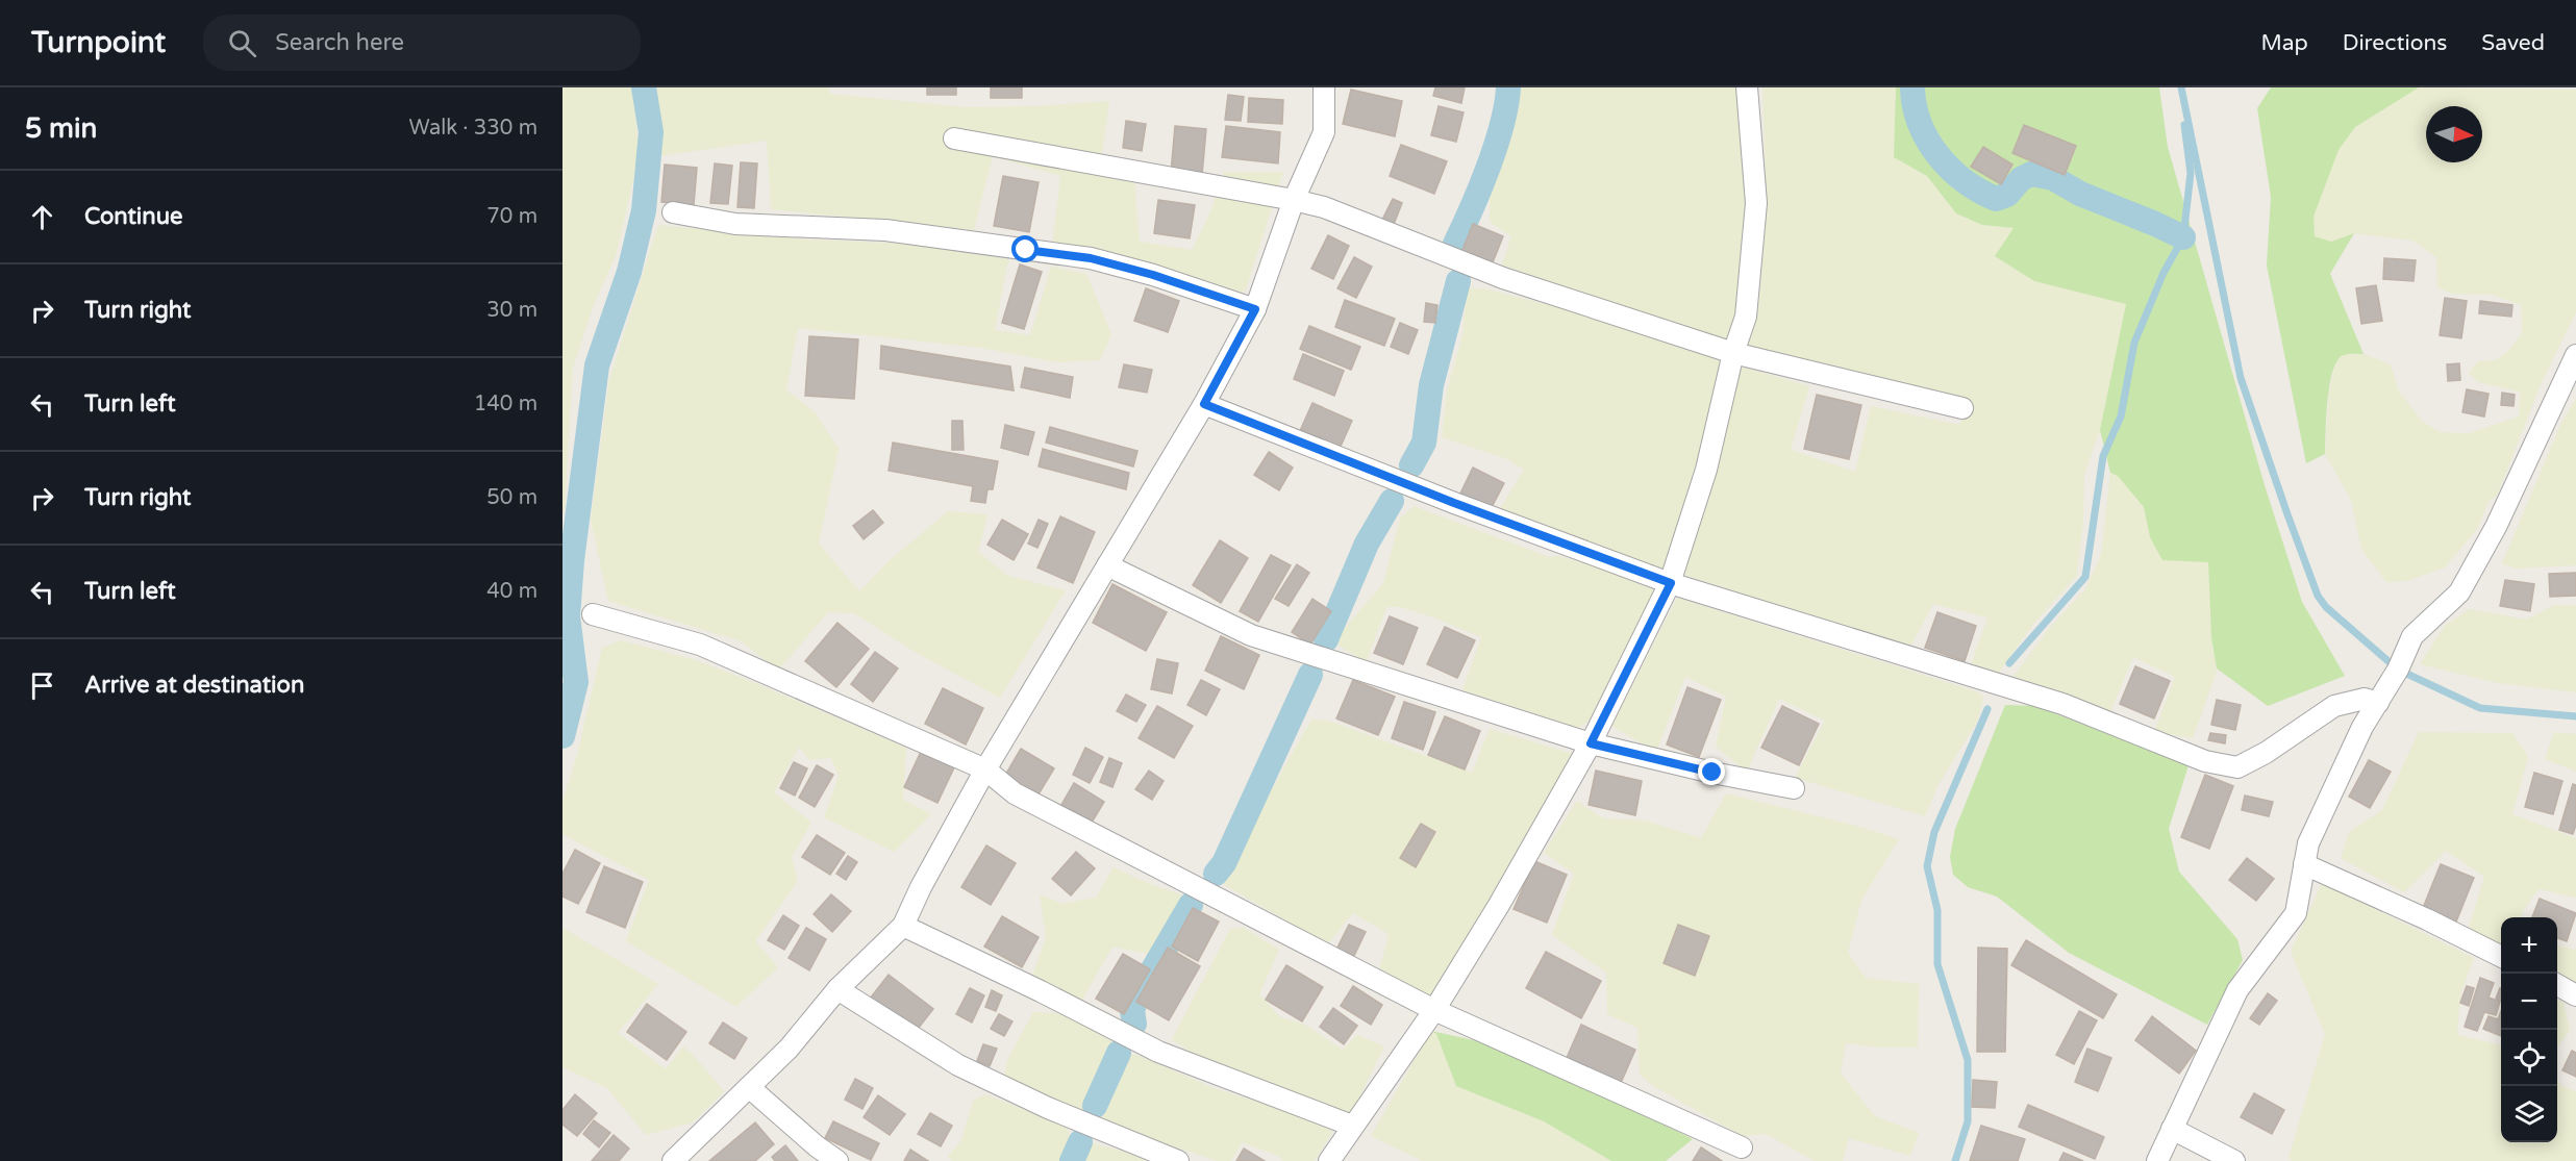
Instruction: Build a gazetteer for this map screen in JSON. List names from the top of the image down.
{
  "north": "right",
  "page": {
    "header": "Turnpoint",
    "search": "Search here",
    "nav": ["Map", "Directions", "Saved"],
    "heading": ["5 min", "Walk · 330 m"],
    "list": [
      ["Continue", "70 m"],
      ["Turn right", "30 m"],
      ["Turn left", "140 m"],
      ["Turn right", "50 m"],
      ["Turn left", "40 m"],
      "Arrive at destination"
    ],
    "map_buttons": ["+", "−"]
  }
}
